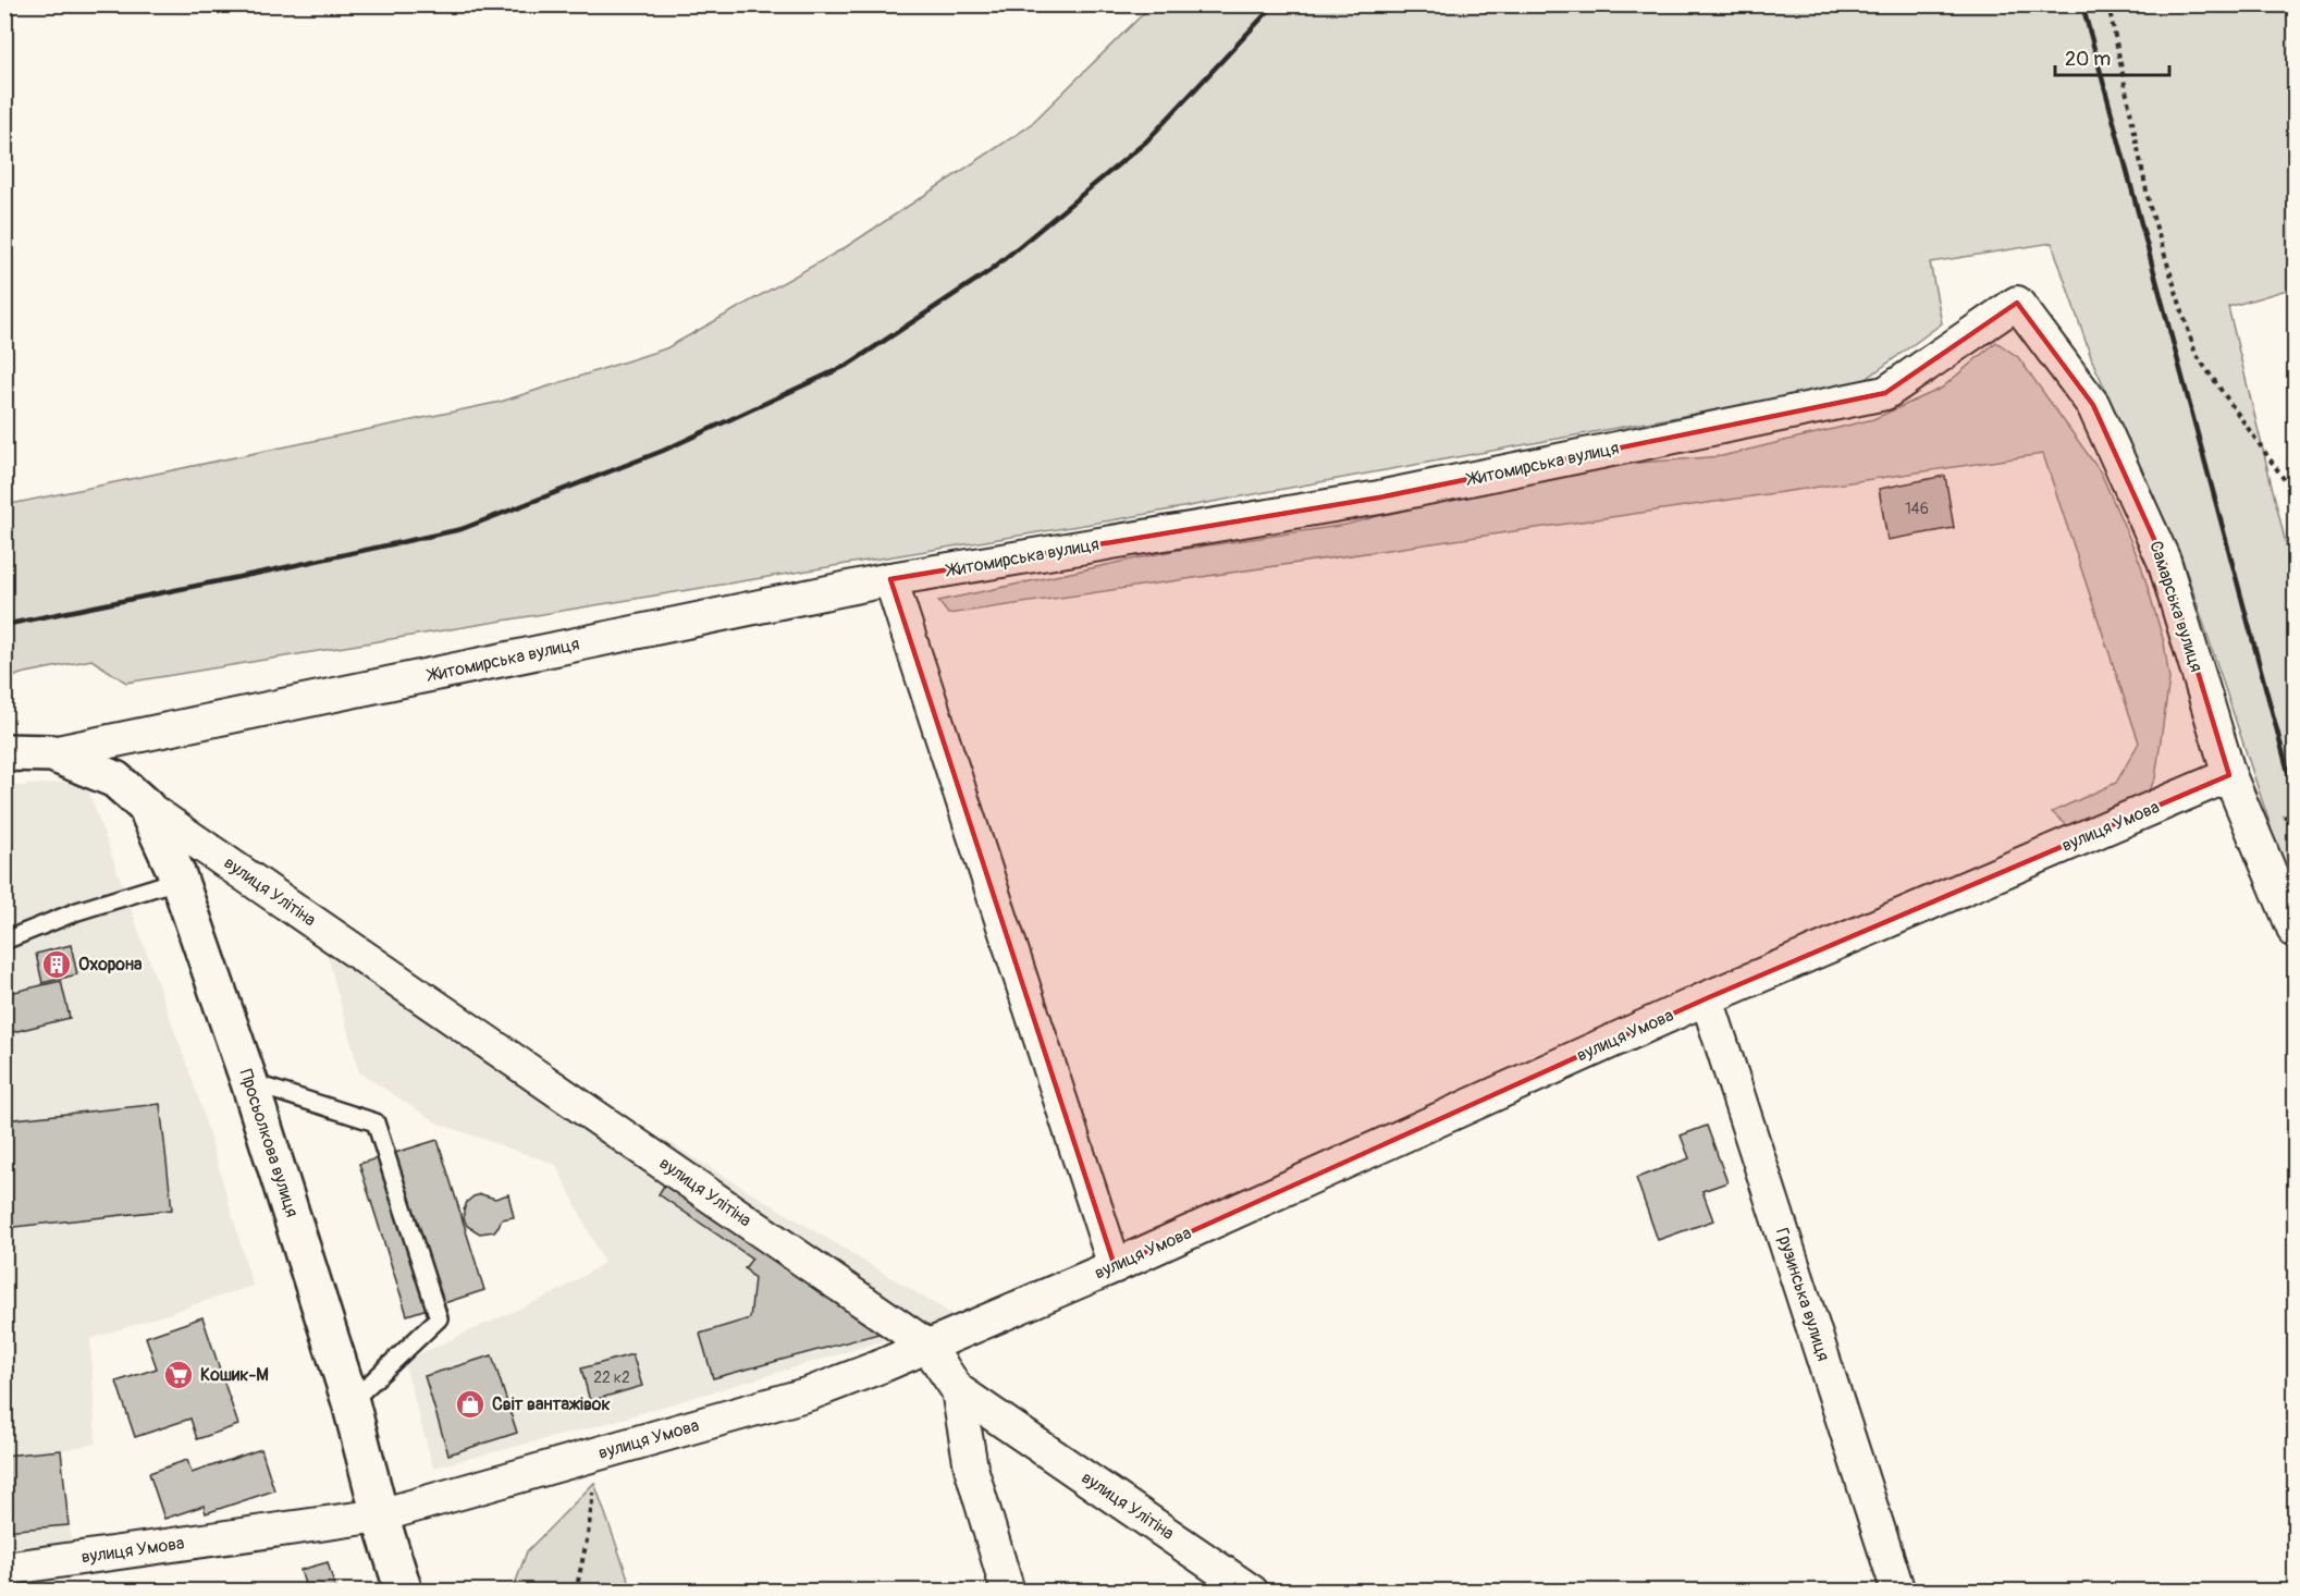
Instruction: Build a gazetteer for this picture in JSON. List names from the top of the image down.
{
  "streets": {
    "street": [
      "Житомирська вулиця",
      "Самарська вулиця",
      "вулиця Умова",
      "вулиця Улітіна",
      "Просьолкова вулиця",
      "Грузинська вулиця"
    ]
  },
  "crossings": [
    ["Житомирська вулиця", "Самарська вулиця"],
    ["Житомирська вулиця", "Просьолкова вулиця"],
    ["Самарська вулиця", "вулиця Умова"],
    ["вулиця Умова", "вулиця Улітіна"],
    ["вулиця Умова", "Просьолкова вулиця"],
    ["вулиця Умова", "Грузинська вулиця"],
    ["вулиця Улітіна", "Просьолкова вулиця"]
  ],
  "places": {
    "building": ["Охорона"],
    "supermarket": ["Кошик-М"],
    "shop": ["Світ вантажівок"]
  },
  "house_numbers": ["146", "22 к2"],
  "scale_bar": "20 m"
}
